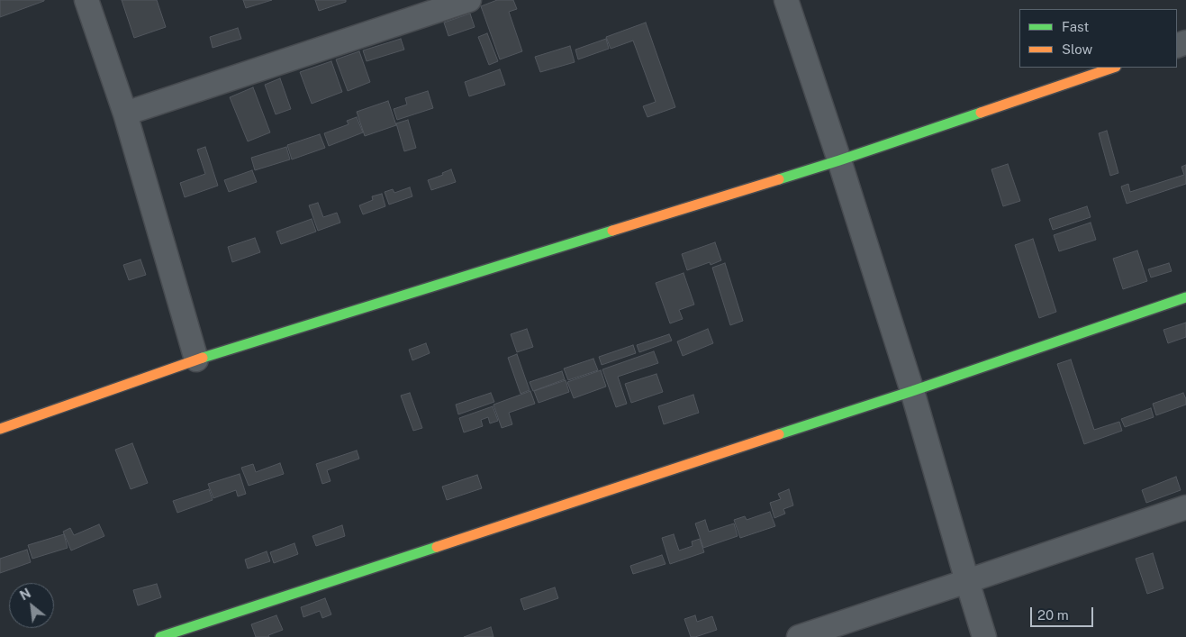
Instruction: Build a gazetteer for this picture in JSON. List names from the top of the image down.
{
  "legend": ["Fast", "Slow"],
  "scale_bar": "20 m",
  "north": "top left"
}
